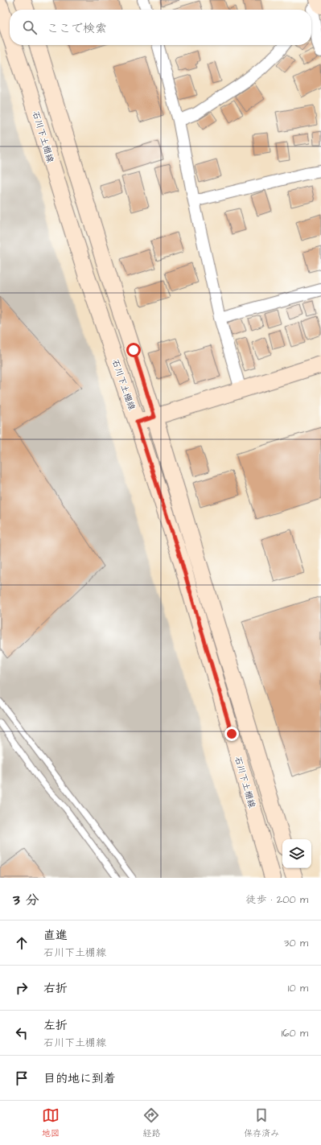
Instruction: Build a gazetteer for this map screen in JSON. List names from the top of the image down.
{
  "streets": {
    "street": ["石川下土棚線"]
  },
  "page": {
    "search": "ここで検索",
    "heading": ["3 分", "徒歩 · 200 m"],
    "list": [
      ["直進", "石川下土棚線", "30 m"],
      ["右折", "10 m"],
      ["左折", "石川下土棚線", "160 m"],
      "目的地に到着"
    ],
    "nav": ["地図", "経路", "保存済み"]
  }
}
